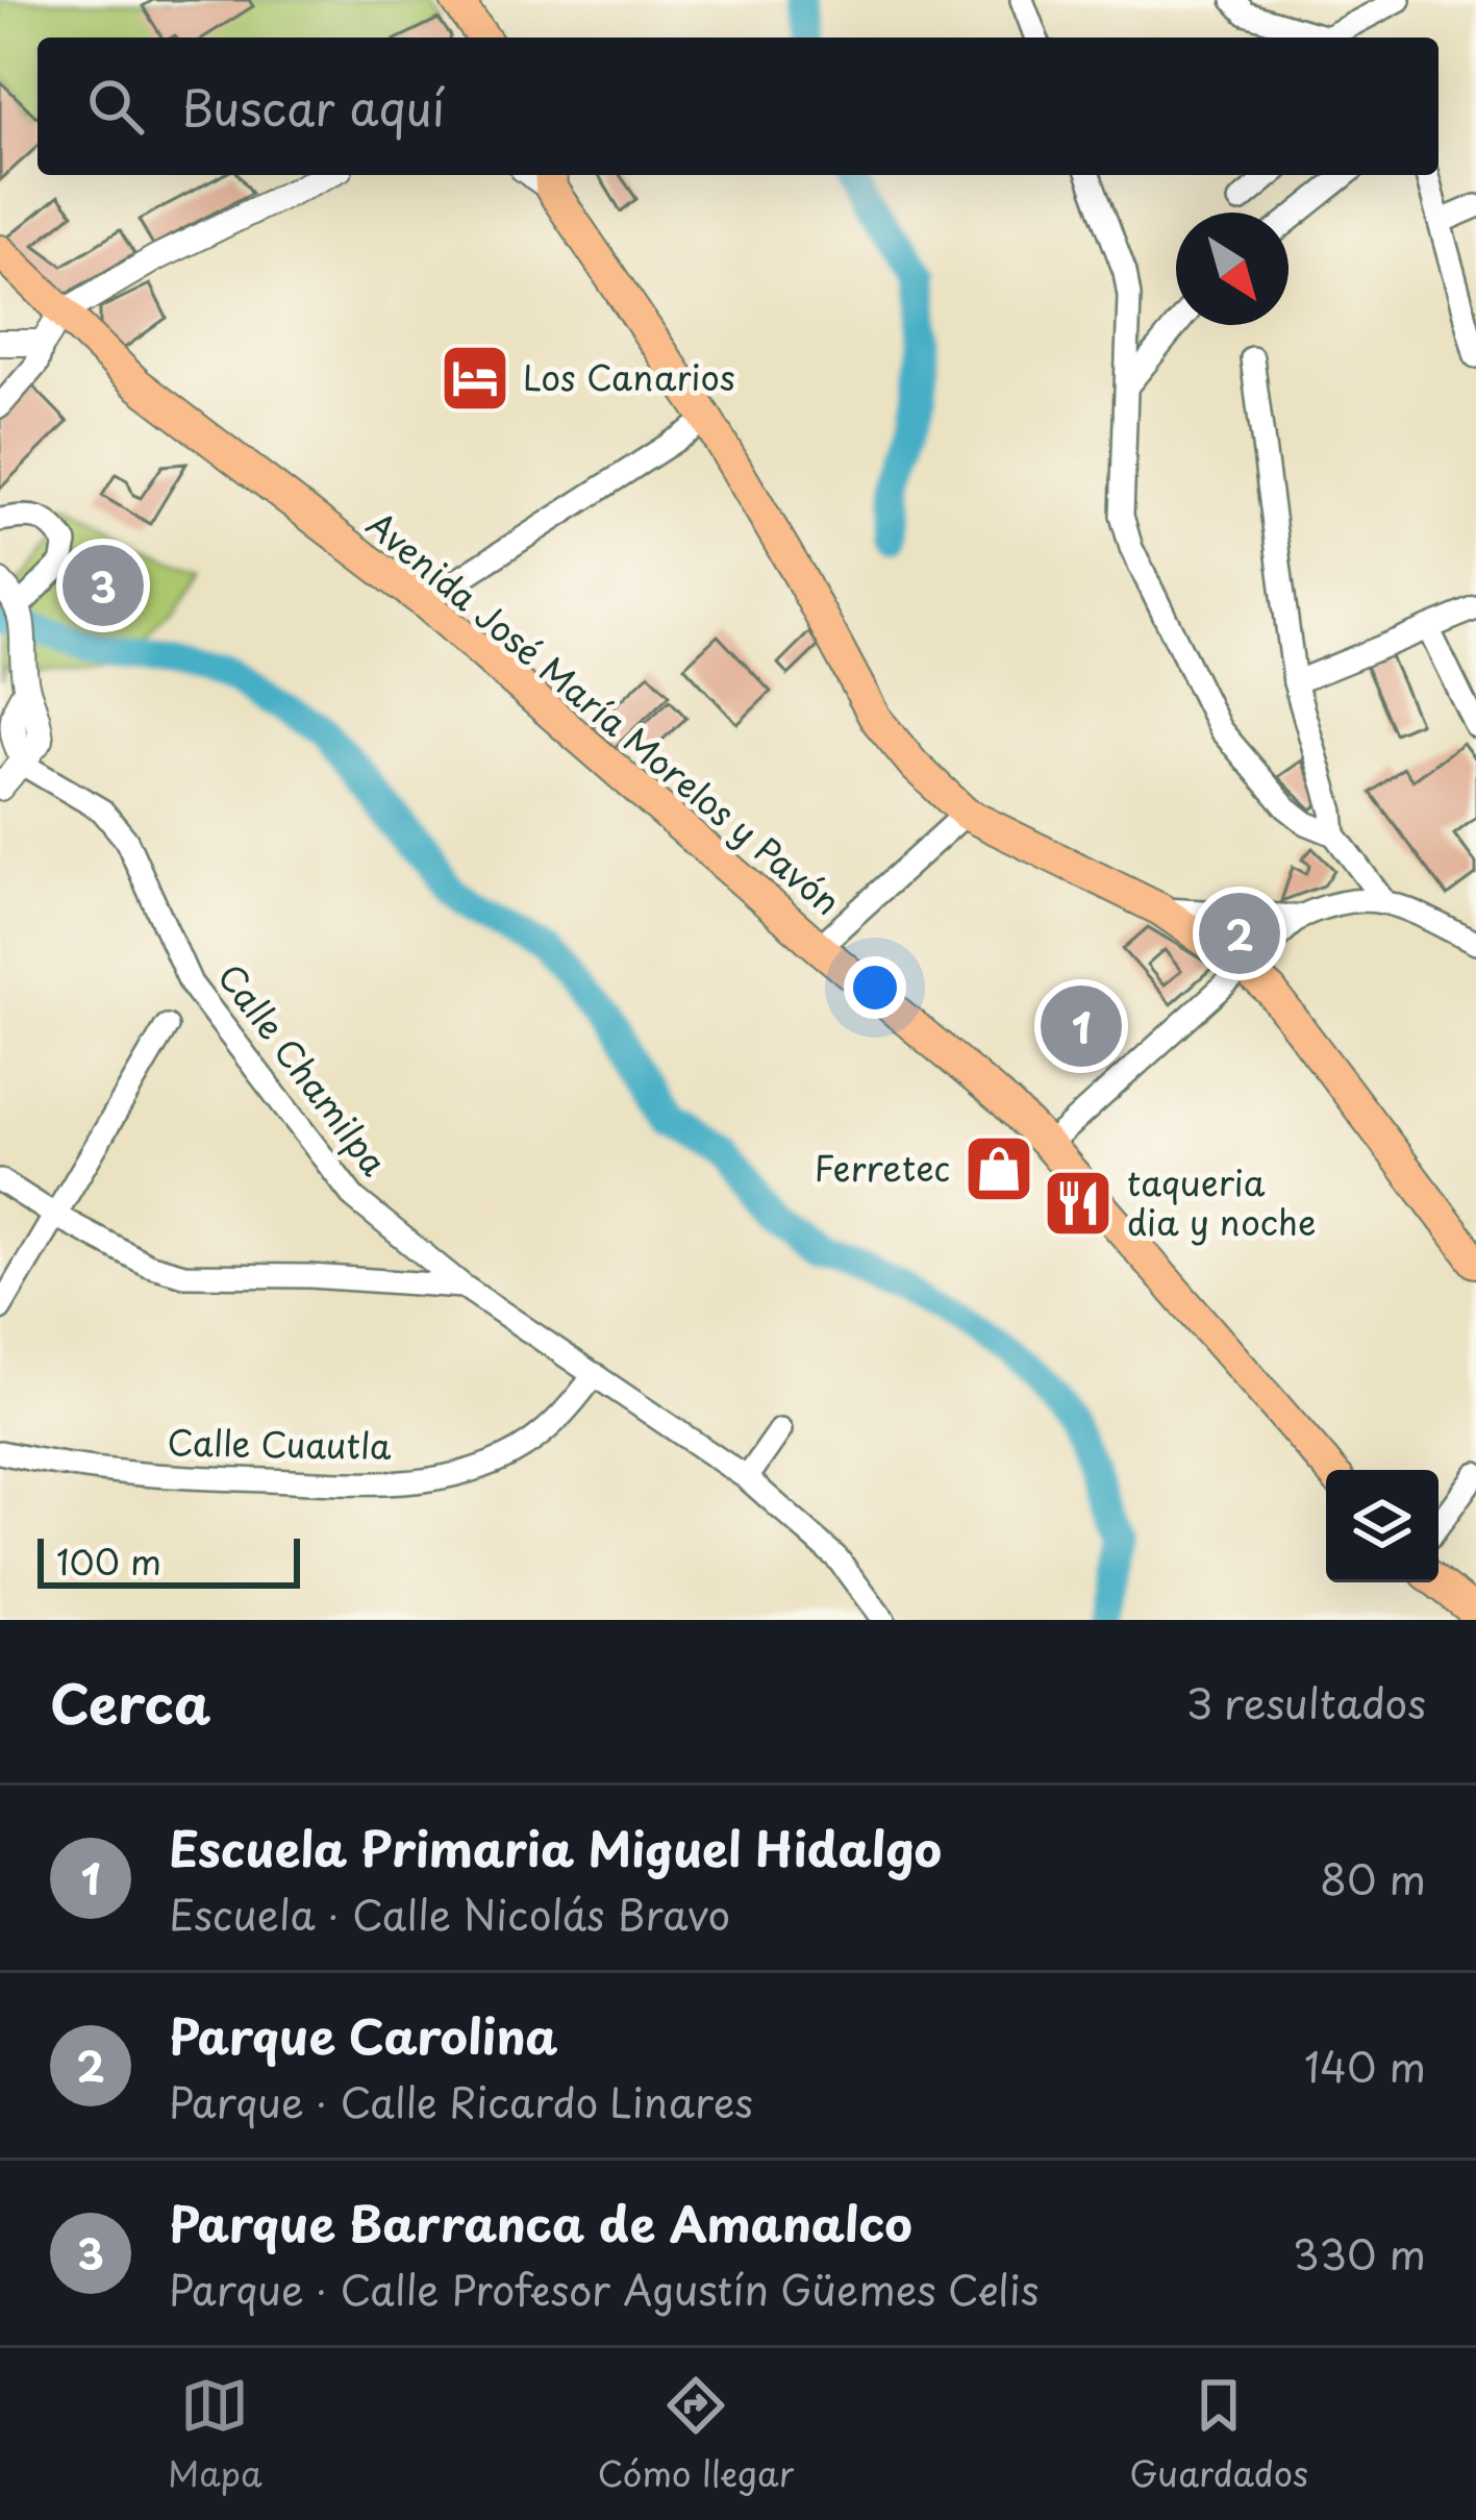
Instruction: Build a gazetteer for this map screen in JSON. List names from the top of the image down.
{
  "streets": {
    "main road": ["Avenida José María Morelos y Pavón"],
    "street": ["Calle Chamilpa", "Calle Cuautla"]
  },
  "crossings": [
    ["Calle Chamilpa", "Calle Cuautla"]
  ],
  "places": {
    "hotel": ["Los Canarios"],
    "shop": ["Ferretec"],
    "restaurant": ["taqueria dia y noche"]
  },
  "scale_bar": "100 m",
  "north": "bottom right",
  "page": {
    "search": "Buscar aquí",
    "pins": ["3", "2", "1"],
    "scale": "100 m",
    "heading": ["Cerca", "3 resultados"],
    "list": [
      {
        "mark": "1",
        "name": "Escuela Primaria Miguel Hidalgo",
        "note": "Escuela · Calle Nicolás Bravo",
        "value": "80 m"
      },
      {
        "mark": "2",
        "name": "Parque Carolina",
        "note": "Parque · Calle Ricardo Linares",
        "value": "140 m"
      },
      {
        "mark": "3",
        "name": "Parque Barranca de Amanalco",
        "note": "Parque · Calle Profesor Agustín Güemes Celis",
        "value": "330 m"
      }
    ],
    "nav": ["Mapa", "Cómo llegar", "Guardados"]
  }
}
